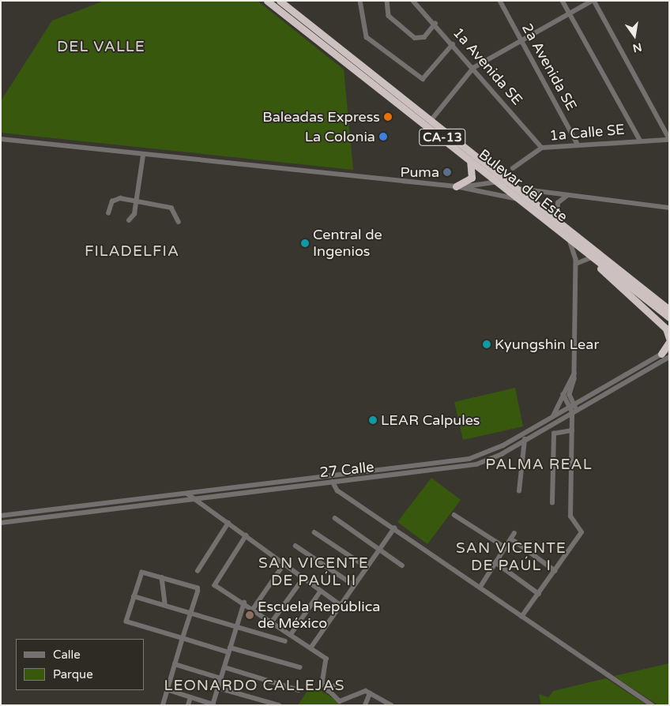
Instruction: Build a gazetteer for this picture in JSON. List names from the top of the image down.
{
  "streets": {
    "highway": ["CA-13", "Bulevar del Este"],
    "street": [
      "1a Avenida SE",
      "2a Avenida SE",
      "1a Calle SE",
      "27 Calle"
    ]
  },
  "crossings": [
    ["1a Avenida SE", "1a Calle SE"],
    ["2a Avenida SE", "1a Calle SE"]
  ],
  "districts": [
    "DEL VALLE",
    "FILADELFIA",
    "PALMA REAL",
    "SAN VICENTE DE PAÚL I",
    "SAN VICENTE DE PAÚL II",
    "LEONARDO CALLEJAS"
  ],
  "places": [
    "Baleadas Express",
    "La Colonia",
    "Puma",
    "Central de Ingenios",
    "Kyungshin Lear",
    "LEAR Calpules",
    "Escuela República de México"
  ],
  "legend": ["Calle", "Parque"],
  "north": "bottom"
}
